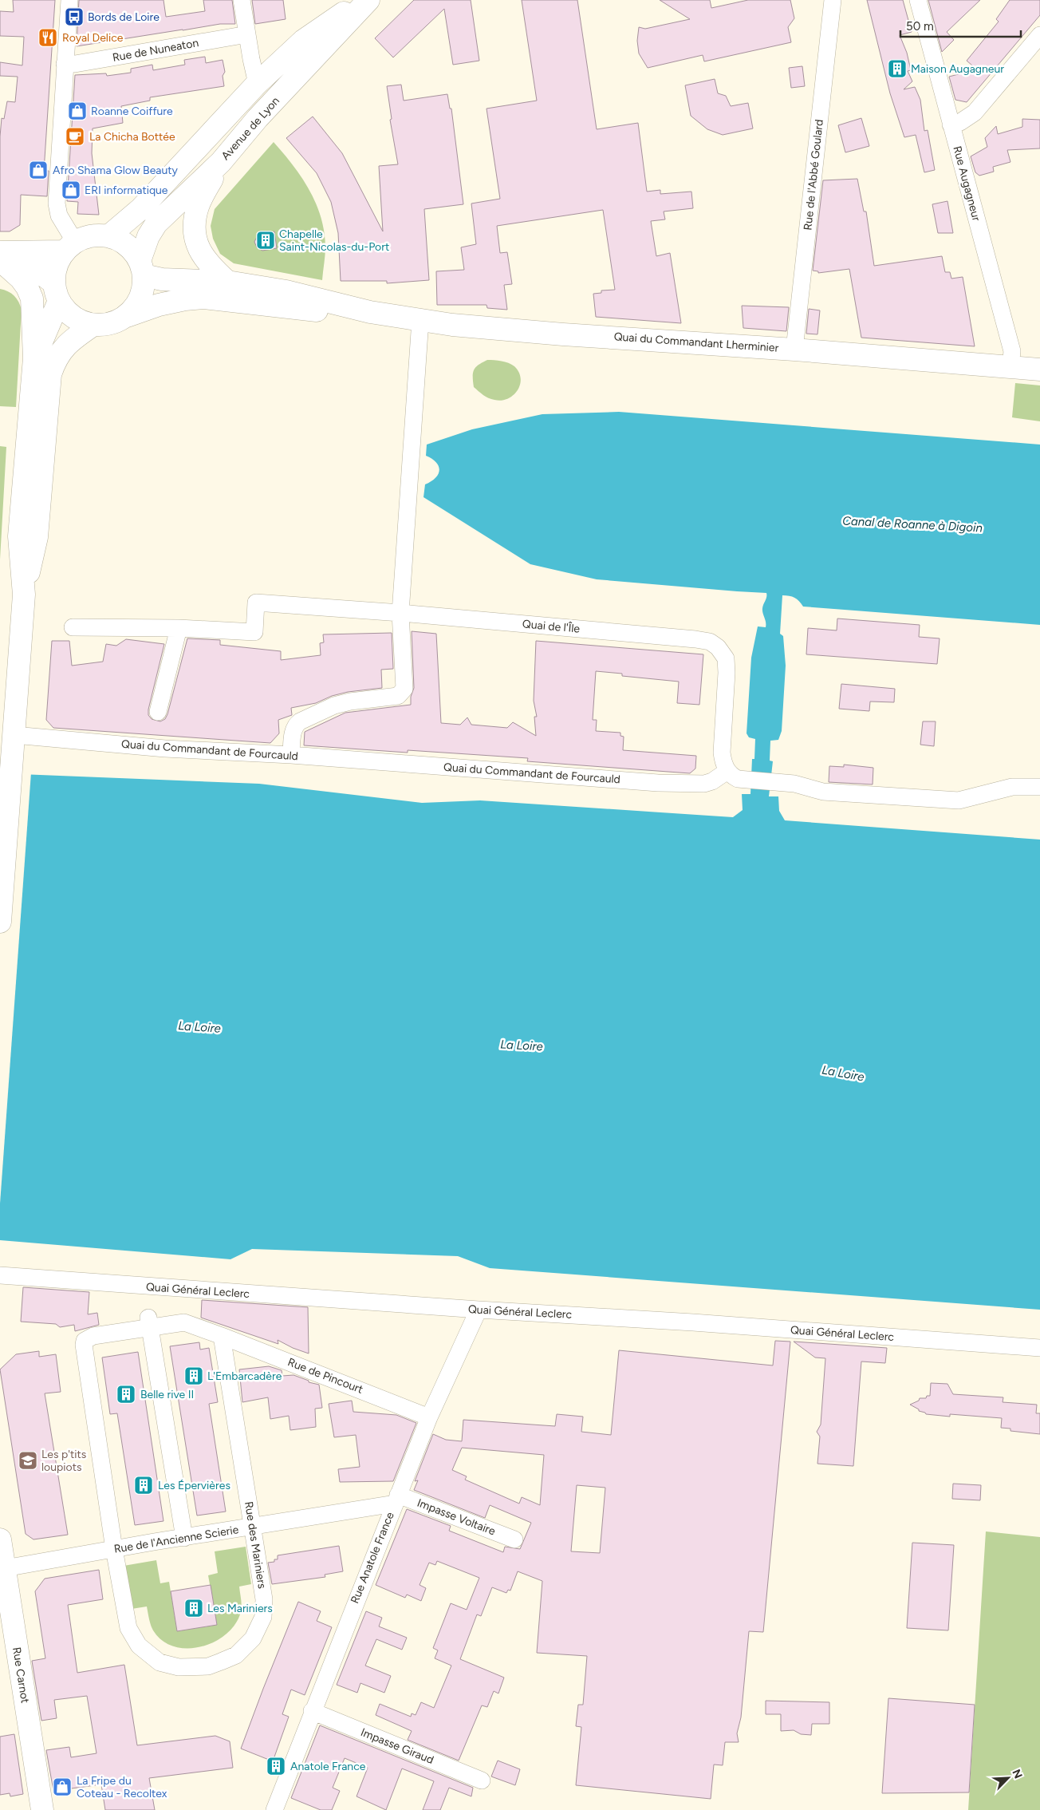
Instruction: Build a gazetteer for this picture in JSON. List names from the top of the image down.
{
  "streets": {
    "main road": ["Avenue de Lyon", "Quai du Commandant Lherminier", "Rue Carnot"],
    "street": [
      "Rue de Nuneaton",
      "Rue de l'Abbé Goulard",
      "Rue Augagneur",
      "Quai de l'Île",
      "Quai du Commandant de Fourcauld",
      "Quai Général Leclerc",
      "Rue de Pincourt",
      "Impasse Voltaire",
      "Rue de l'Ancienne Scierie",
      "Rue des Mariniers",
      "Rue Anatole France",
      "Impasse Giraud"
    ]
  },
  "crossings": [
    ["Avenue de Lyon", "Quai du Commandant Lherminier"],
    ["Rue de l'Abbé Goulard", "Quai du Commandant Lherminier"],
    ["Rue Augagneur", "Quai du Commandant Lherminier"],
    ["Quai de l'Île", "Quai du Commandant de Fourcauld"],
    ["Quai Général Leclerc", "Rue Anatole France"],
    ["Rue de Pincourt", "Rue des Mariniers"],
    ["Rue de Pincourt", "Rue Anatole France"],
    ["Impasse Voltaire", "Rue de l'Ancienne Scierie"],
    ["Impasse Voltaire", "Rue Anatole France"],
    ["Rue de l'Ancienne Scierie", "Rue des Mariniers"],
    ["Rue de l'Ancienne Scierie", "Rue Anatole France"],
    ["Rue de l'Ancienne Scierie", "Rue Carnot"],
    ["Rue Anatole France", "Impasse Giraud"]
  ],
  "water": ["Canal de Roanne à Digoin", "La Loire"],
  "places": {
    "bus stop": ["Bords de Loire"],
    "restaurant": ["Royal Delice"],
    "building": [
      "Maison Augagneur",
      "Chapelle Saint-Nicolas-du-Port",
      "L'Embarcadère",
      "Belle rive II",
      "Les Épervières",
      "Les Mariniers",
      "Anatole France"
    ],
    "shop": [
      "Roanne Coiffure",
      "Afro Shama Glow Beauty",
      "ERI informatique",
      "La Fripe du Coteau - Recoltex"
    ],
    "cafe": ["La Chicha Bottée"],
    "school or university": ["Les p'tits loupiots"]
  },
  "scale_bar": "50 m",
  "north": "top right"
}
